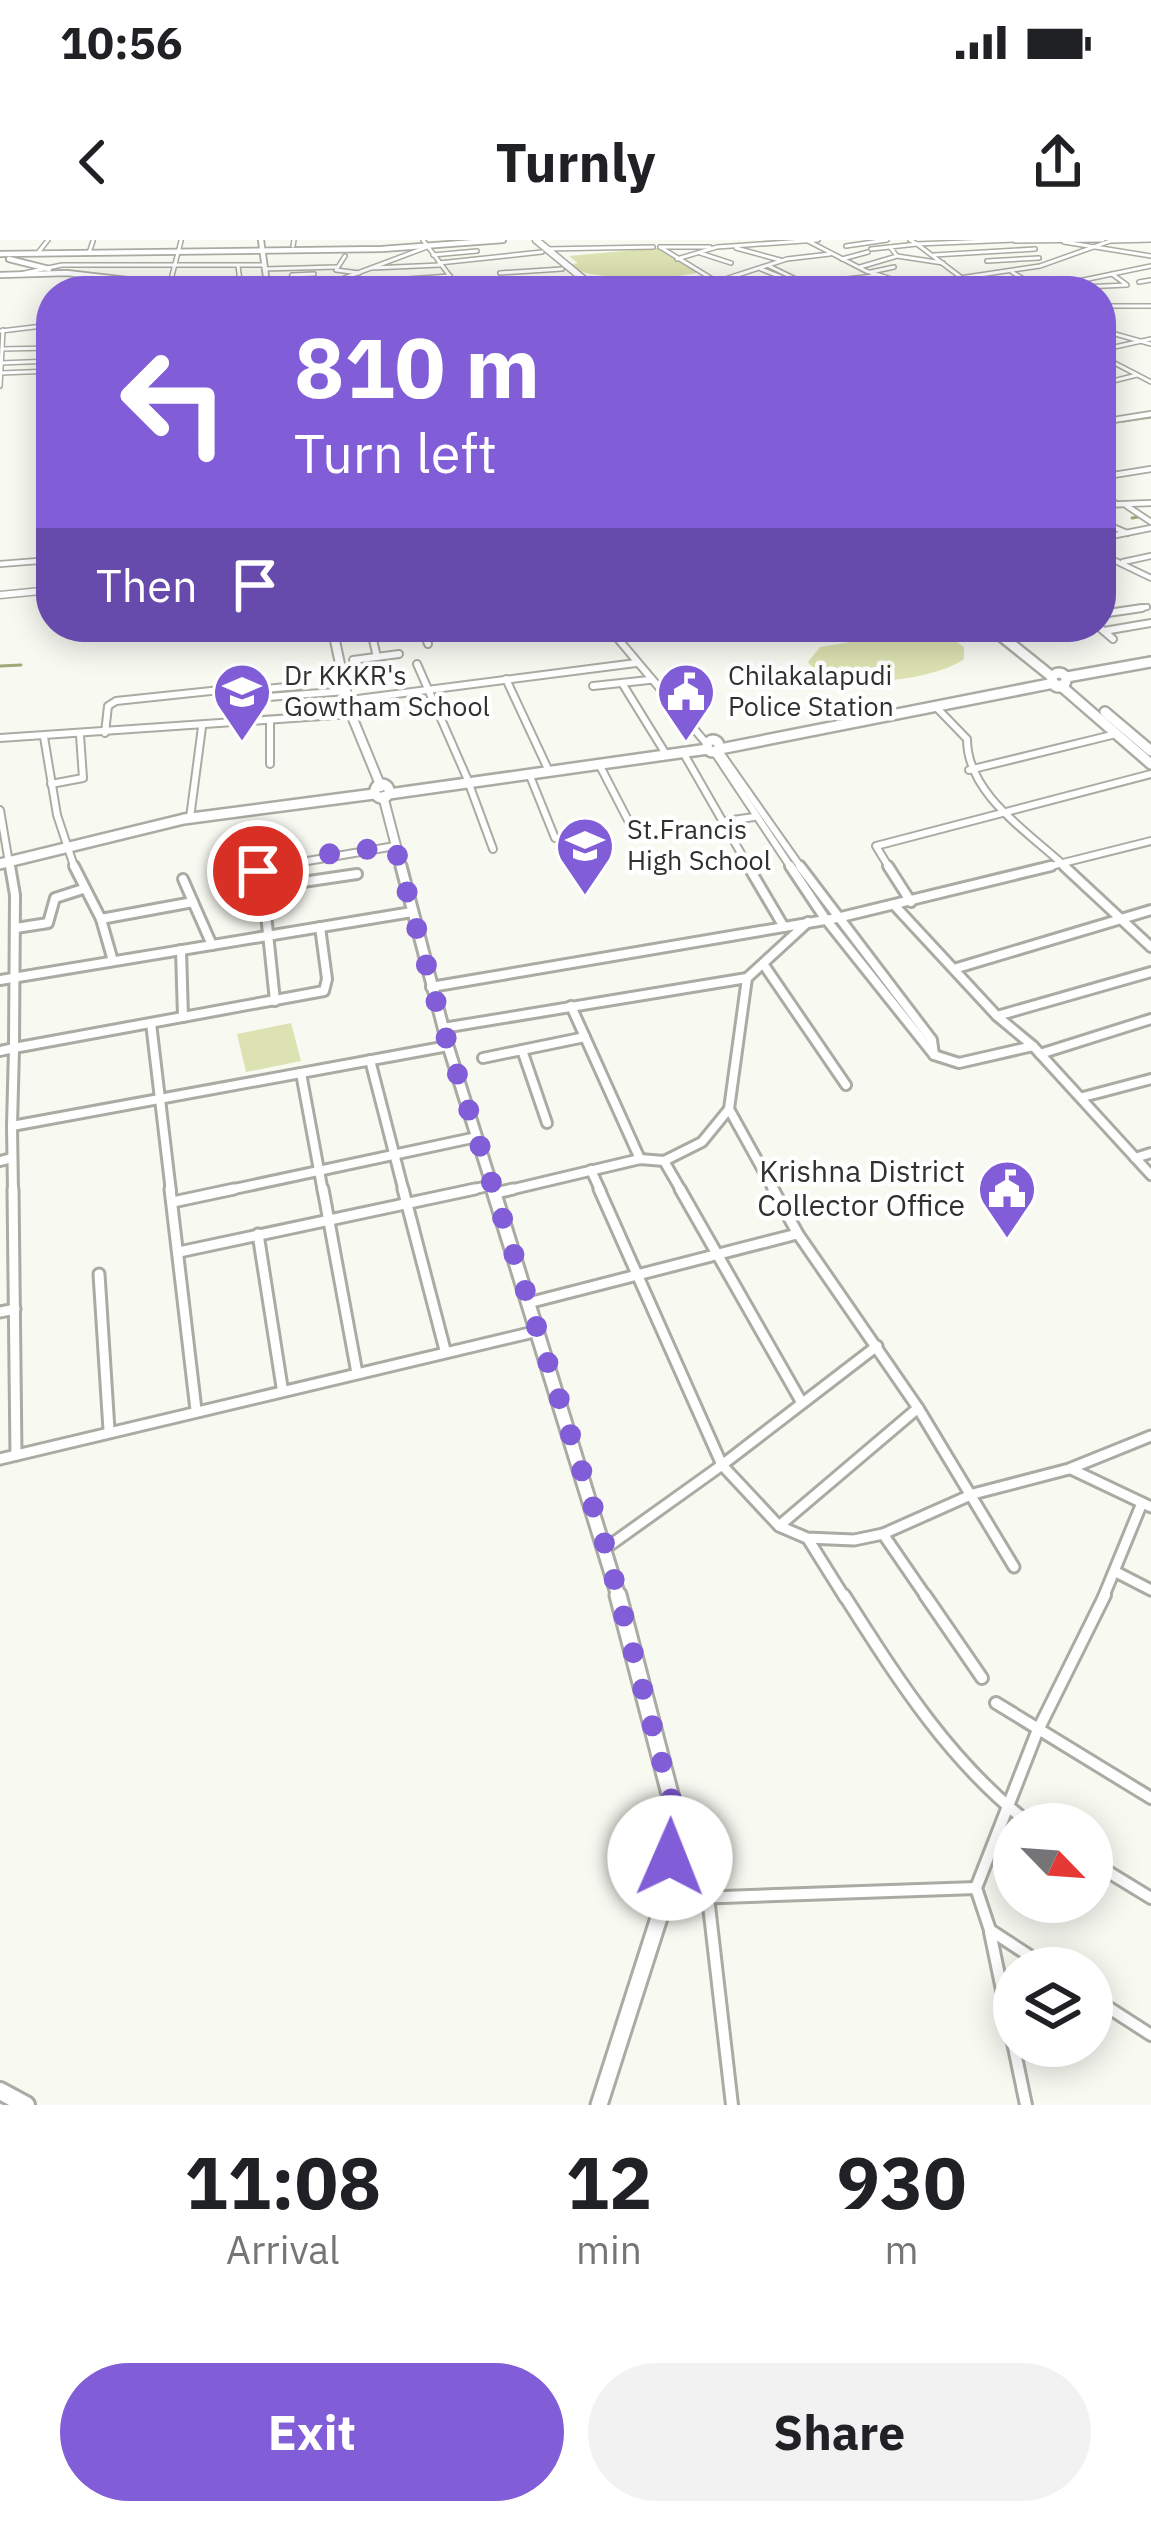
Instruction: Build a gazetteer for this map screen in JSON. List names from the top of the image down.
{
  "places": {
    "school or university": ["Dr KKKR's Gowtham School", "St.Francis High School"],
    "public building": ["Chilakalapudi Police Station", "Krishna District Collector Office"]
  },
  "north": "bottom right",
  "page": {
    "status": "10:56",
    "header": "Turnly",
    "turn": ["810 m", "Turn left"],
    "then": "Then",
    "eta": [
      "11:08",
      "Arrival",
      "12",
      "min",
      "930",
      "m"
    ],
    "buttons": ["Exit", "Share"]
  }
}
